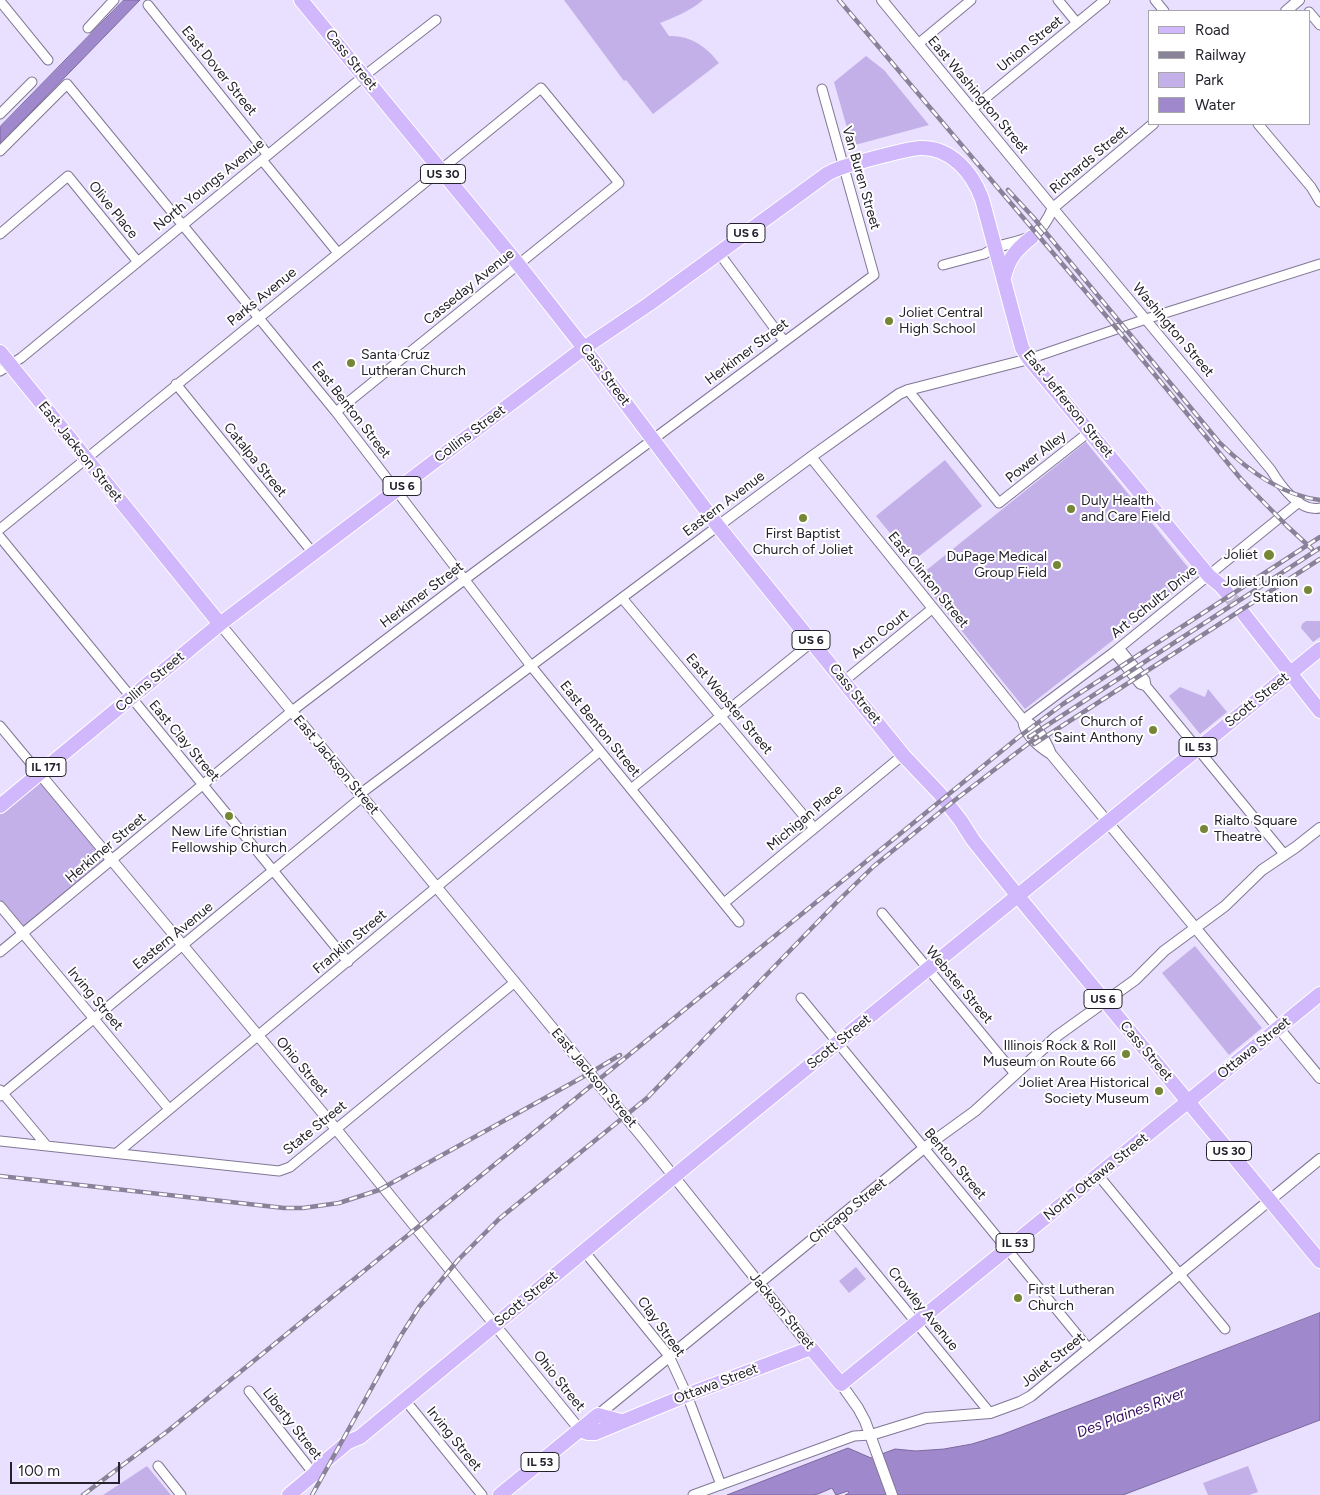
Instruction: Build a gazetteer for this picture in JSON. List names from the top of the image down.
{
  "streets": {
    "main road": [
      "Cass Street",
      "US 30",
      "US 6",
      "East Jefferson Street",
      "Collins Street",
      "East Jackson Street",
      "Scott Street",
      "IL 53",
      "IL 171",
      "Ottawa Street",
      "North Ottawa Street",
      "Chicago Street",
      "Jackson Street"
    ],
    "street": [
      "Union Street",
      "East Dover Street",
      "East Washington Street",
      "Richards Street",
      "Van Buren Street",
      "North Youngs Avenue",
      "Olive Place",
      "Casseday Avenue",
      "Parks Avenue",
      "Washington Street",
      "Herkimer Street",
      "East Benton Street",
      "Power Alley",
      "Catalpa Street",
      "Eastern Avenue",
      "East Clinton Street",
      "Art Schultz Drive",
      "Arch Court",
      "East Webster Street",
      "East Clay Street",
      "Michigan Place",
      "Franklin Street",
      "Webster Street",
      "Irving Street",
      "Ohio Street",
      "State Street",
      "Benton Street",
      "Crowley Avenue",
      "Clay Street",
      "Joliet Street",
      "Liberty Street"
    ]
  },
  "crossings": [
    ["Union Street", "East Washington Street"],
    ["Cass Street", "North Youngs Avenue"],
    ["Cass Street", "Casseday Avenue"],
    ["Cass Street", "Parks Avenue"],
    ["Cass Street", "Herkimer Street"],
    ["Cass Street", "Collins Street"],
    ["Cass Street", "Eastern Avenue"],
    ["Cass Street", "Arch Court"],
    ["Cass Street", "Scott Street"],
    ["Cass Street", "Michigan Place"],
    ["Cass Street", "Ottawa Street"],
    ["Cass Street", "North Ottawa Street"],
    ["Cass Street", "Chicago Street"],
    ["Cass Street", "Joliet Street"],
    ["East Dover Street", "North Youngs Avenue"],
    ["East Dover Street", "Parks Avenue"],
    ["East Washington Street", "Richards Street"],
    ["East Washington Street", "Washington Street"],
    ["Richards Street", "Washington Street"],
    ["Van Buren Street", "Herkimer Street"],
    ["Van Buren Street", "Collins Street"],
    ["North Youngs Avenue", "Olive Place"],
    ["North Youngs Avenue", "East Benton Street"],
    ["North Youngs Avenue", "East Jackson Street"],
    ["Casseday Avenue", "Parks Avenue"],
    ["Casseday Avenue", "East Benton Street"],
    ["Parks Avenue", "East Benton Street"],
    ["Parks Avenue", "East Jackson Street"],
    ["Parks Avenue", "Catalpa Street"],
    ["Washington Street", "Eastern Avenue"],
    ["Washington Street", "Art Schultz Drive"],
    ["Herkimer Street", "East Benton Street"],
    ["Herkimer Street", "East Jackson Street"],
    ["Herkimer Street", "East Clay Street"],
    ["Herkimer Street", "Irving Street"],
    ["Herkimer Street", "Ohio Street"],
    ["East Jefferson Street", "Collins Street"],
    ["East Jefferson Street", "Power Alley"],
    ["East Jefferson Street", "Eastern Avenue"],
    ["East Jefferson Street", "Art Schultz Drive"],
    ["East Benton Street", "Collins Street"],
    ["East Benton Street", "Eastern Avenue"],
    ["East Benton Street", "Michigan Place"],
    ["East Benton Street", "Franklin Street"],
    ["Collins Street", "East Jackson Street"],
    ["Collins Street", "Catalpa Street"],
    ["Collins Street", "East Clay Street"],
    ["Collins Street", "Ohio Street"],
    ["East Jackson Street", "Eastern Avenue"],
    ["East Jackson Street", "Scott Street"],
    ["East Jackson Street", "Franklin Street"],
    ["East Jackson Street", "State Street"],
    ["East Jackson Street", "Jackson Street"],
    ["Power Alley", "Eastern Avenue"],
    ["Eastern Avenue", "East Clinton Street"],
    ["Eastern Avenue", "East Webster Street"],
    ["Eastern Avenue", "East Clay Street"],
    ["Eastern Avenue", "Irving Street"],
    ["Eastern Avenue", "Ohio Street"],
    ["East Clinton Street", "Art Schultz Drive"],
    ["East Clinton Street", "Arch Court"],
    ["East Clinton Street", "Scott Street"],
    ["East Clinton Street", "Ottawa Street"],
    ["East Clinton Street", "Chicago Street"],
    ["Scott Street", "Webster Street"],
    ["Scott Street", "Irving Street"],
    ["Scott Street", "Ohio Street"],
    ["Scott Street", "Benton Street"],
    ["Scott Street", "Jackson Street"],
    ["Scott Street", "Clay Street"],
    ["Scott Street", "Liberty Street"],
    ["East Webster Street", "Michigan Place"],
    ["East Clay Street", "Franklin Street"],
    ["Franklin Street", "Irving Street"],
    ["Franklin Street", "Ohio Street"],
    ["Franklin Street", "State Street"],
    ["Webster Street", "Chicago Street"],
    ["Ottawa Street", "Ohio Street"],
    ["Ottawa Street", "North Ottawa Street"],
    ["Ottawa Street", "Chicago Street"],
    ["Ottawa Street", "Jackson Street"],
    ["Ottawa Street", "Clay Street"],
    ["Ohio Street", "State Street"],
    ["Ohio Street", "Chicago Street"],
    ["Benton Street", "North Ottawa Street"],
    ["Benton Street", "Chicago Street"],
    ["Benton Street", "Joliet Street"],
    ["North Ottawa Street", "Crowley Avenue"],
    ["North Ottawa Street", "Jackson Street"],
    ["Chicago Street", "Crowley Avenue"],
    ["Chicago Street", "Jackson Street"],
    ["Chicago Street", "Clay Street"],
    ["Crowley Avenue", "Joliet Street"],
    ["Jackson Street", "Joliet Street"],
    ["Clay Street", "Joliet Street"]
  ],
  "water": ["Des Plaines River"],
  "places": [
    "Joliet Central High School",
    "Santa Cruz Lutheran Church",
    "Duly Health and Care Field",
    "First Baptist Church of Joliet",
    "Joliet",
    "DuPage Medical Group Field",
    "Joliet Union Station",
    "Church of Saint Anthony",
    "New Life Christian Fellowship Church",
    "Rialto Square Theatre",
    "Illinois Rock & Roll Museum on Route 66",
    "Joliet Area Historical Society Museum",
    "First Lutheran Church"
  ],
  "legend": [
    "Road",
    "Railway",
    "Park",
    "Water"
  ],
  "scale_bar": "100 m"
}
